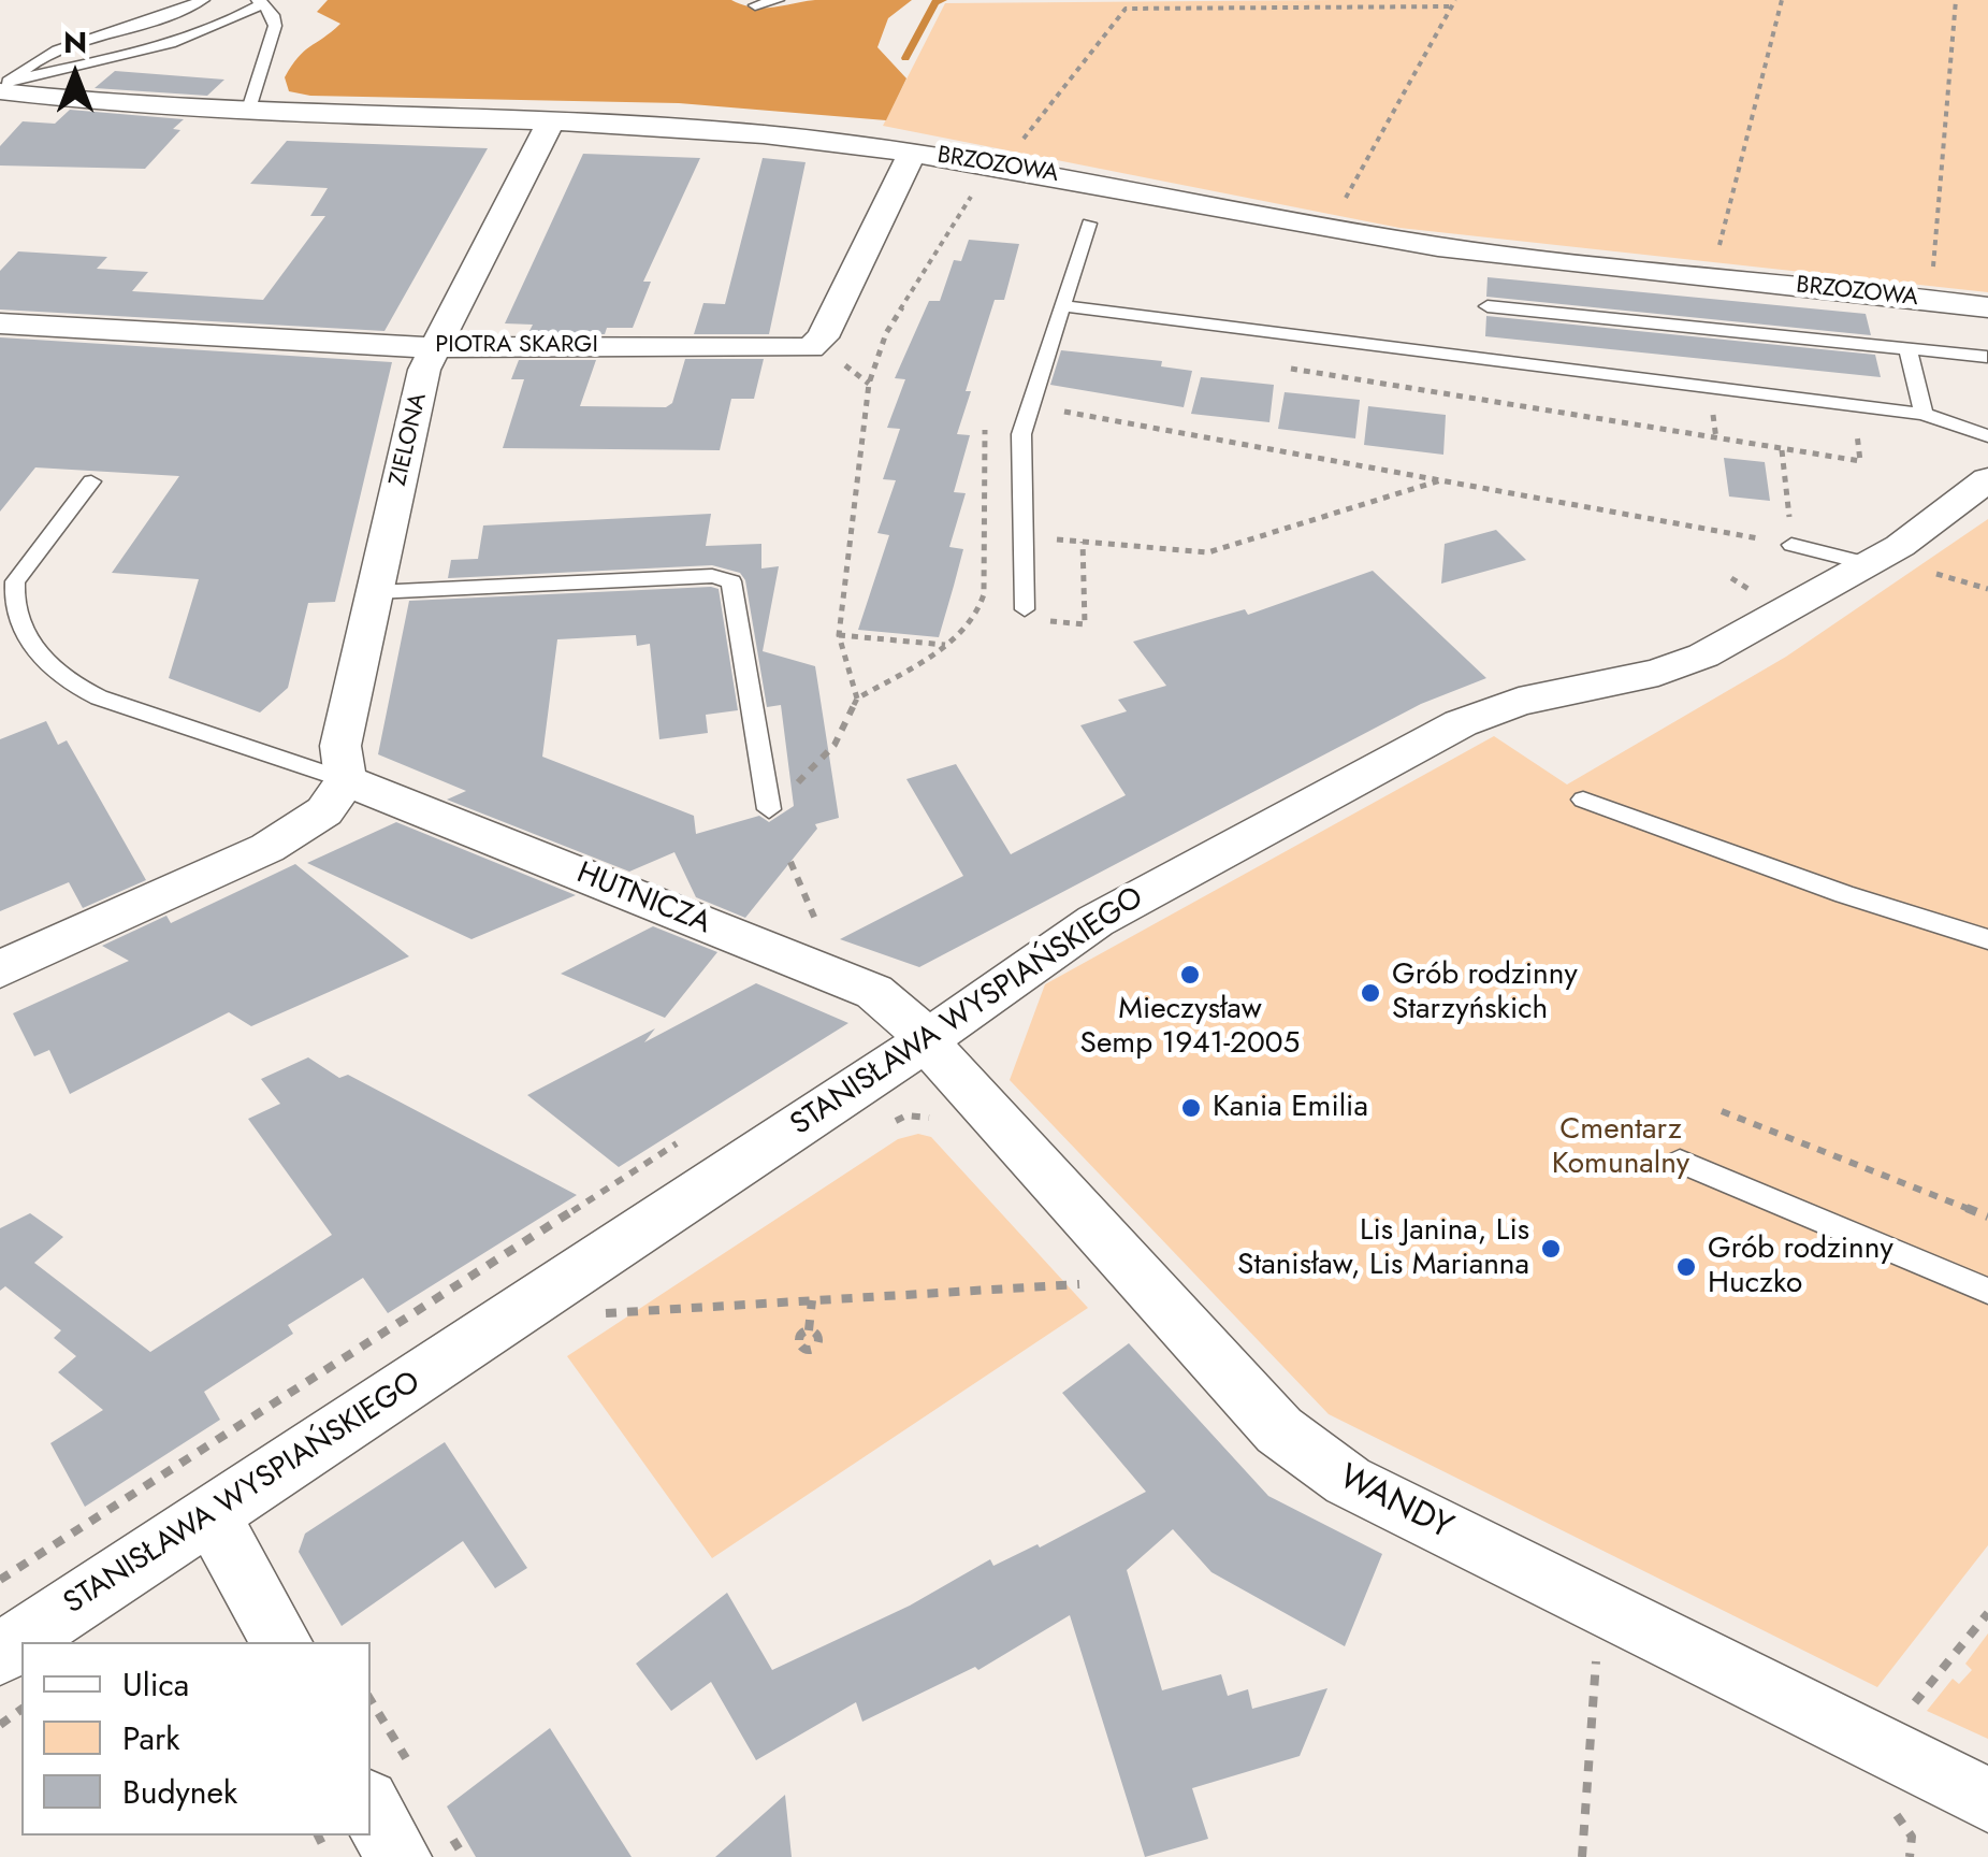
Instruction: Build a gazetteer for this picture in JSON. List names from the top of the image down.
{
  "streets": {
    "street": [
      "BRZOZOWA",
      "PIOTRA SKARGI",
      "ZIELONA",
      "HUTNICZA",
      "STANISŁAWA WYSPIAŃSKIEGO",
      "WANDY"
    ]
  },
  "crossings": [
    ["BRZOZOWA", "PIOTRA SKARGI"],
    ["BRZOZOWA", "ZIELONA"],
    ["PIOTRA SKARGI", "ZIELONA"],
    ["ZIELONA", "HUTNICZA"],
    ["HUTNICZA", "STANISŁAWA WYSPIAŃSKIEGO"],
    ["HUTNICZA", "WANDY"],
    ["STANISŁAWA WYSPIAŃSKIEGO", "WANDY"]
  ],
  "parks": ["Cmentarz Komunalny"],
  "places": [
    "Mieczysław Semp 1941-2005",
    "Grób rodzinny Starzyńskich",
    "Kania Emilia",
    "Lis Janina, Lis Stanisław, Lis Marianna",
    "Grób rodzinny Huczko"
  ],
  "legend": ["Ulica", "Park", "Budynek"],
  "north": "top"
}
